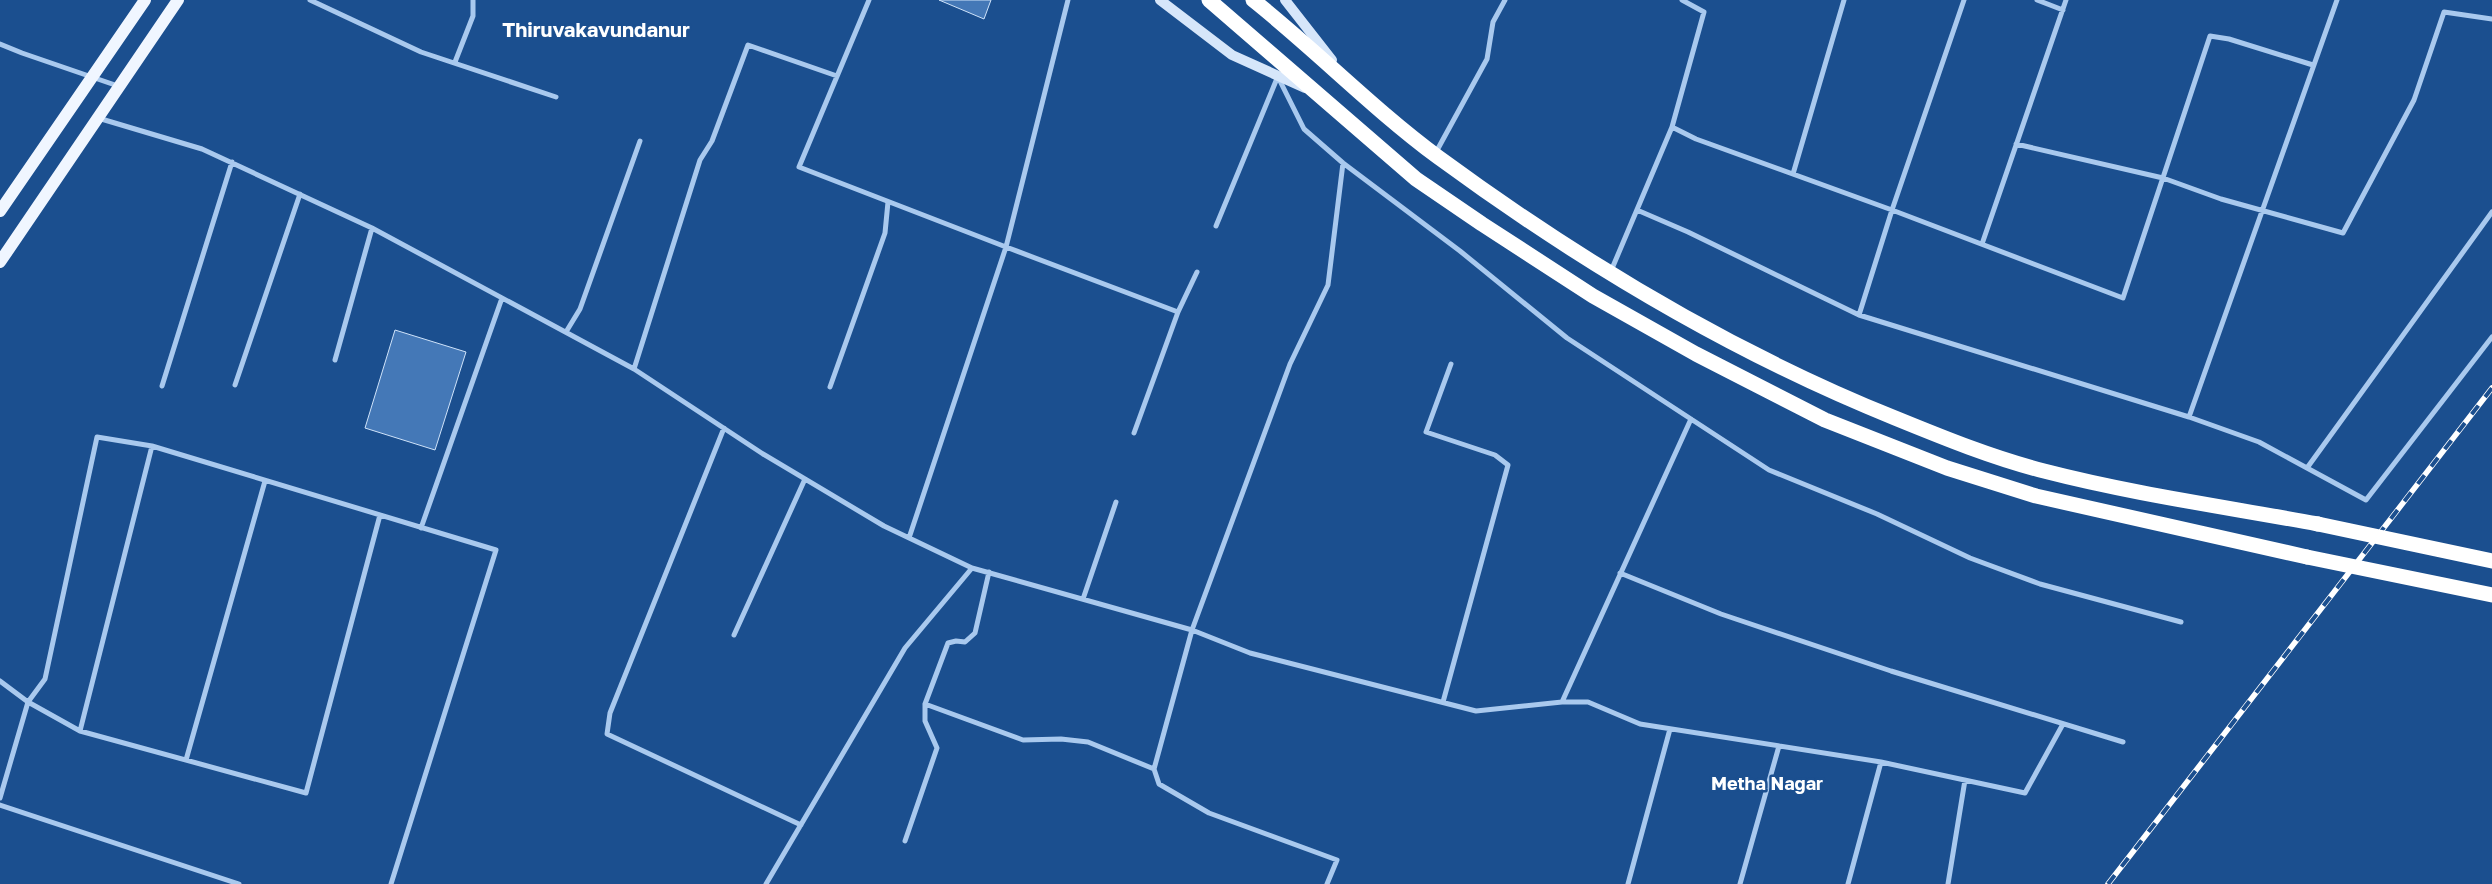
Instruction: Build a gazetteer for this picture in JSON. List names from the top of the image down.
{
  "districts": ["Thiruvakavundanur", "Metha Nagar"]
}
